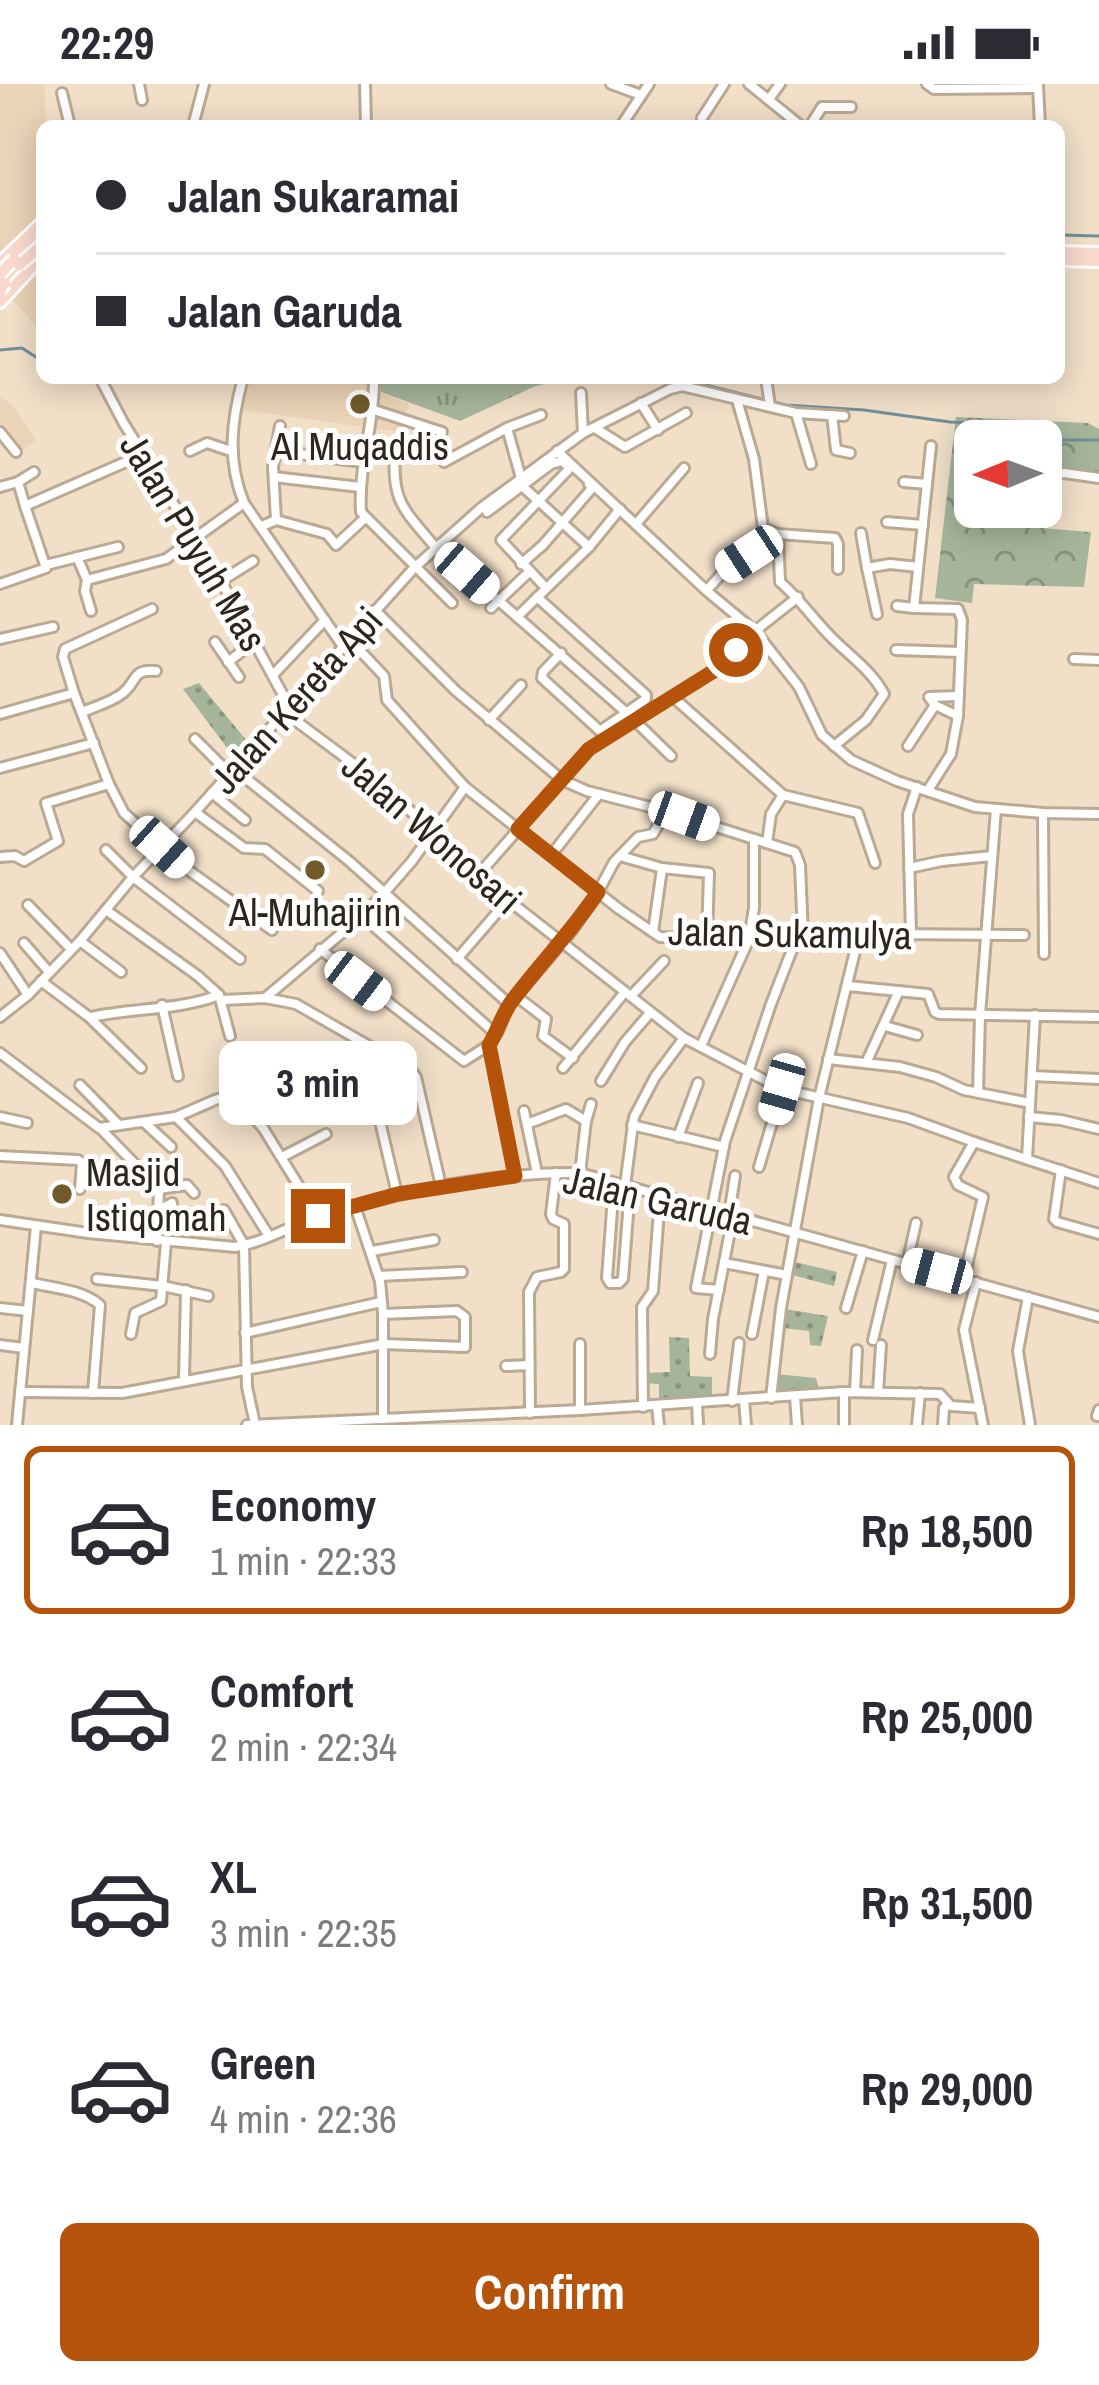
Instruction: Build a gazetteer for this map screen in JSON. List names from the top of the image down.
{
  "streets": {
    "street": [
      "Jalan Puyuh Mas",
      "Jalan Kereta Api",
      "Jalan Wonosari",
      "Jalan Sukamulya",
      "Jalan Garuda"
    ]
  },
  "crossings": [
    ["Jalan Puyuh Mas", "Jalan Kereta Api"],
    ["Jalan Puyuh Mas", "Jalan Wonosari"],
    ["Jalan Kereta Api", "Jalan Wonosari"],
    ["Jalan Kereta Api", "Jalan Sukamulya"]
  ],
  "places": ["Al Muqaddis", "Al-Muhajirin", "Masjid Istiqomah"],
  "north": "left",
  "page": {
    "status": "22:29",
    "banner": ["Jalan Sukaramai", "Jalan Garuda"],
    "bubble": "3 min",
    "list": [
      {
        "name": "Economy",
        "note": "1 min · 22:33",
        "value": "Rp 18,500"
      },
      {
        "name": "Comfort",
        "note": "2 min · 22:34",
        "value": "Rp 25,000"
      },
      {
        "name": "XL",
        "note": "3 min · 22:35",
        "value": "Rp 31,500"
      },
      {
        "name": "Green",
        "note": "4 min · 22:36",
        "value": "Rp 29,000"
      }
    ],
    "buttons": "Confirm"
  }
}
